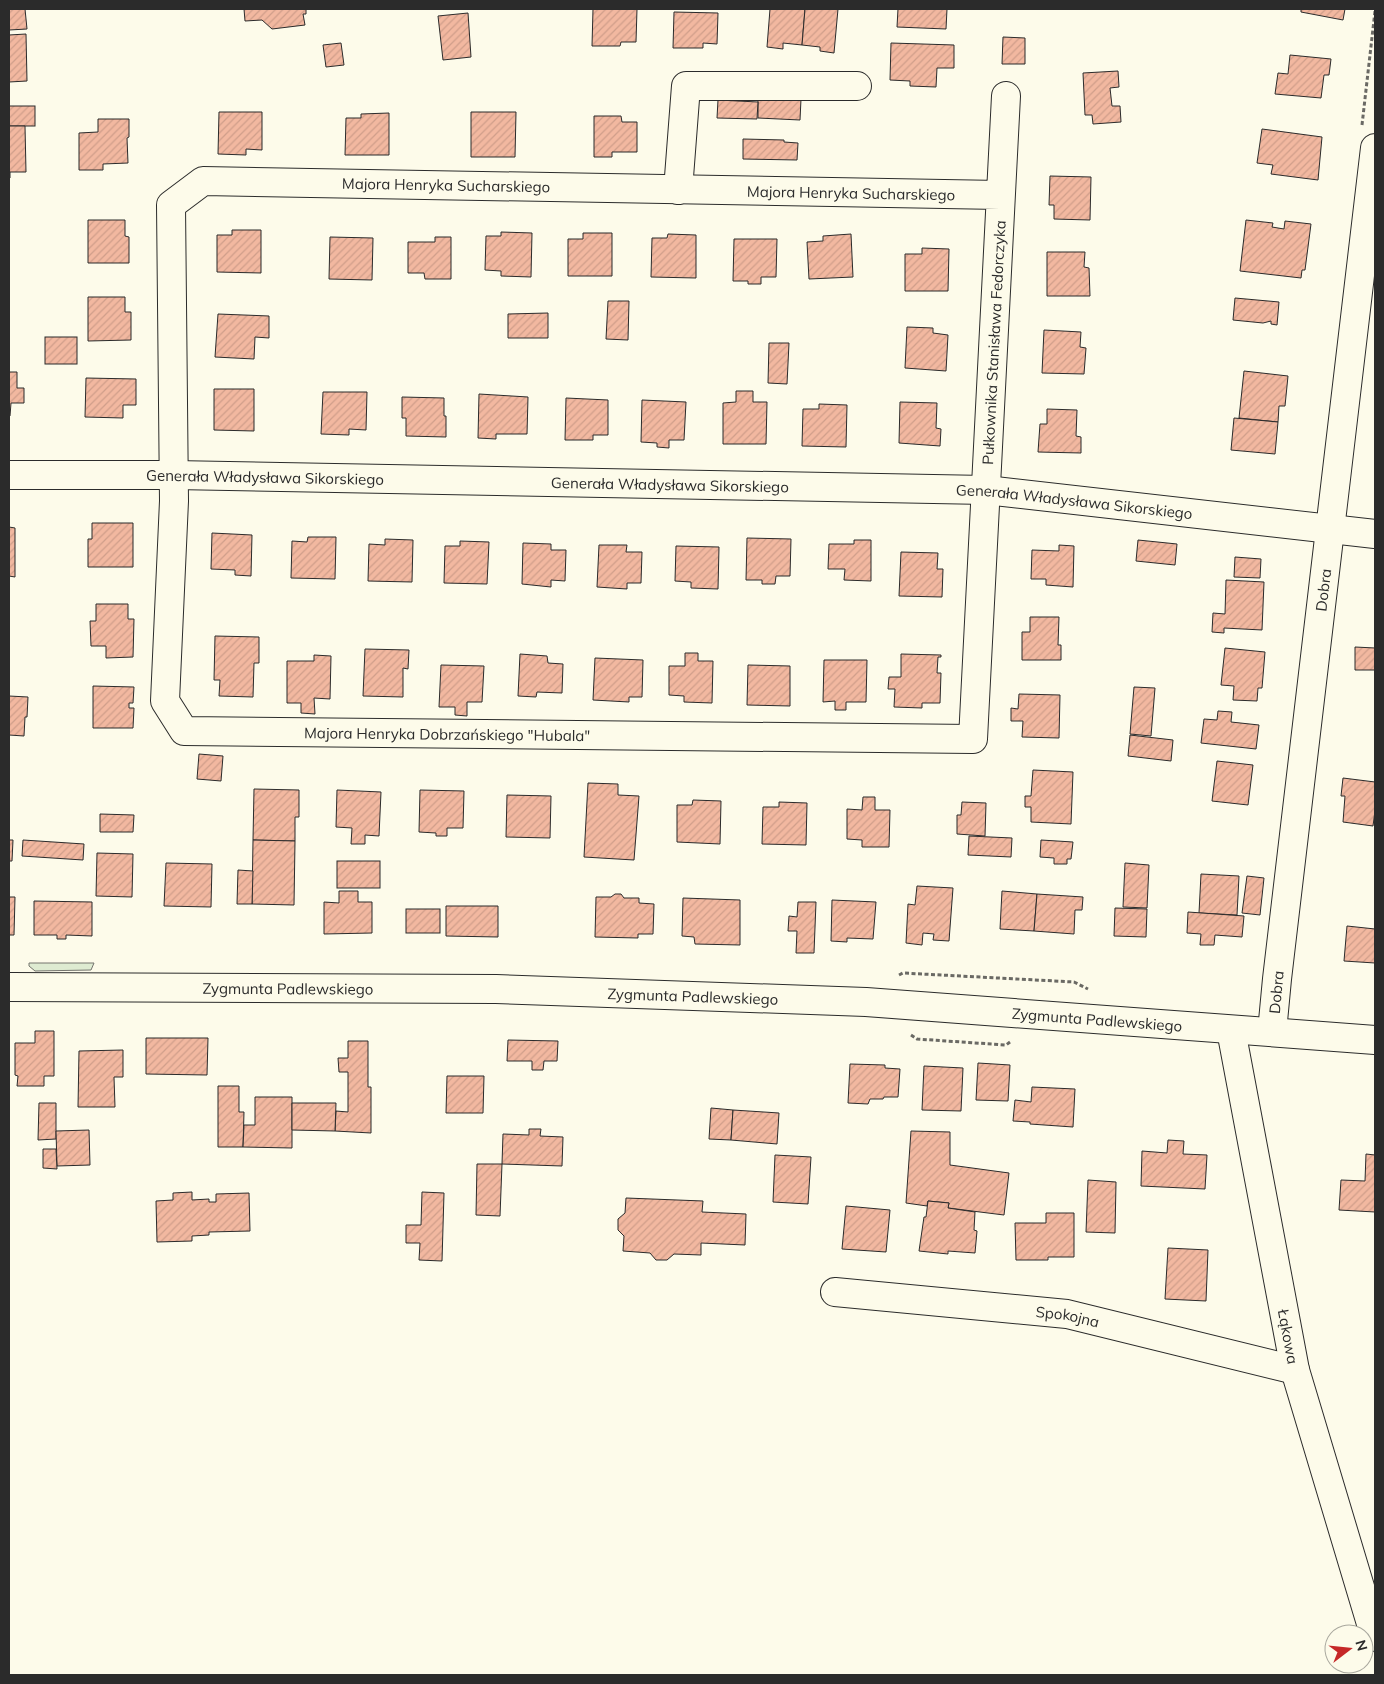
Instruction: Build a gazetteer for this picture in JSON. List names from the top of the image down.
{
  "streets": {
    "street": [
      "Majora Henryka Sucharskiego",
      "Pułkownika Stanisława Fedorczyka",
      "Generała Władysława Sikorskiego",
      "Dobra",
      "Majora Henryka Dobrzańskiego \"Hubala\"",
      "Zygmunta Padlewskiego",
      "Spokojna",
      "Łąkowa"
    ]
  },
  "crossings": [
    ["Majora Henryka Sucharskiego", "Pułkownika Stanisława Fedorczyka"],
    ["Majora Henryka Sucharskiego", "Generała Władysława Sikorskiego"],
    ["Majora Henryka Sucharskiego", "Majora Henryka Dobrzańskiego \"Hubala\""],
    ["Pułkownika Stanisława Fedorczyka", "Generała Władysława Sikorskiego"],
    ["Pułkownika Stanisława Fedorczyka", "Majora Henryka Dobrzańskiego \"Hubala\""],
    ["Generała Władysława Sikorskiego", "Dobra"],
    ["Generała Władysława Sikorskiego", "Majora Henryka Dobrzańskiego \"Hubala\""],
    ["Dobra", "Zygmunta Padlewskiego"],
    ["Zygmunta Padlewskiego", "Łąkowa"],
    ["Spokojna", "Łąkowa"]
  ],
  "north": "right"
}
